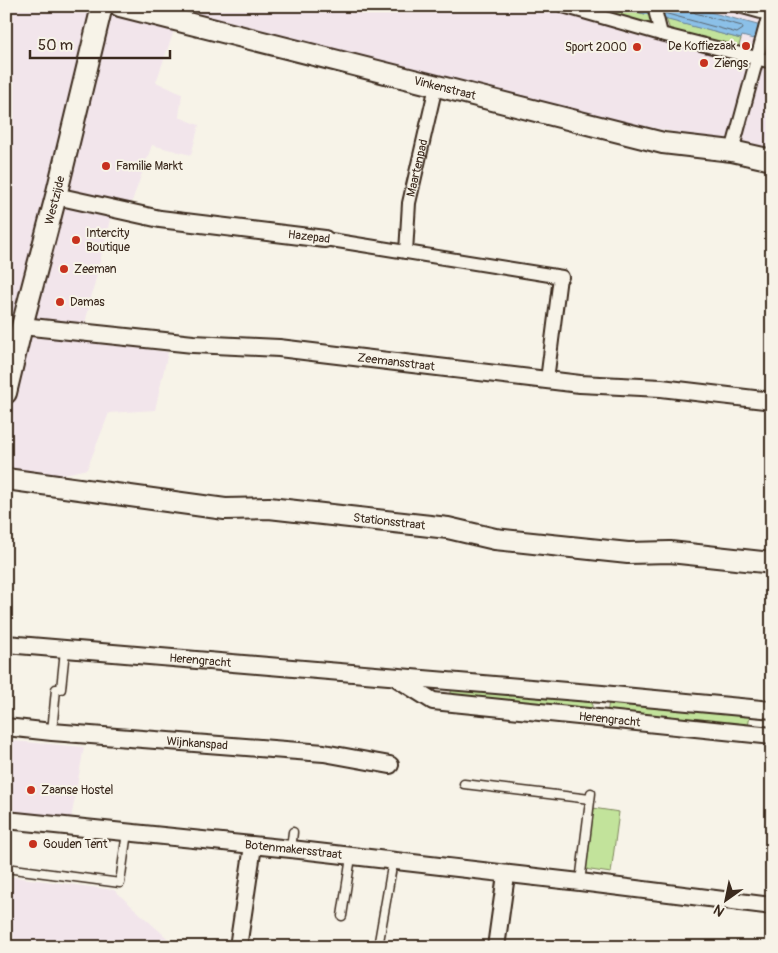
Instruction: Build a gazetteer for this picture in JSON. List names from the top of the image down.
{
  "streets": {
    "street": [
      "Vinkenstraat",
      "Maartenpad",
      "Westzijde",
      "Hazepad",
      "Zeemansstraat",
      "Stationsstraat",
      "Herengracht",
      "Wijnkanspad",
      "Botenmakersstraat"
    ]
  },
  "crossings": [
    ["Vinkenstraat", "Maartenpad"],
    ["Maartenpad", "Hazepad"],
    ["Westzijde", "Hazepad"],
    ["Westzijde", "Zeemansstraat"],
    ["Hazepad", "Zeemansstraat"]
  ],
  "places": [
    "De Koffiezaak",
    "Sport 2000",
    "Ziengs",
    "Familie Markt",
    "Intercity Boutique",
    "Zeeman",
    "Damas",
    "Zaanse Hostel",
    "Gouden Tent"
  ],
  "scale_bar": "50 m",
  "north": "bottom left"
}
